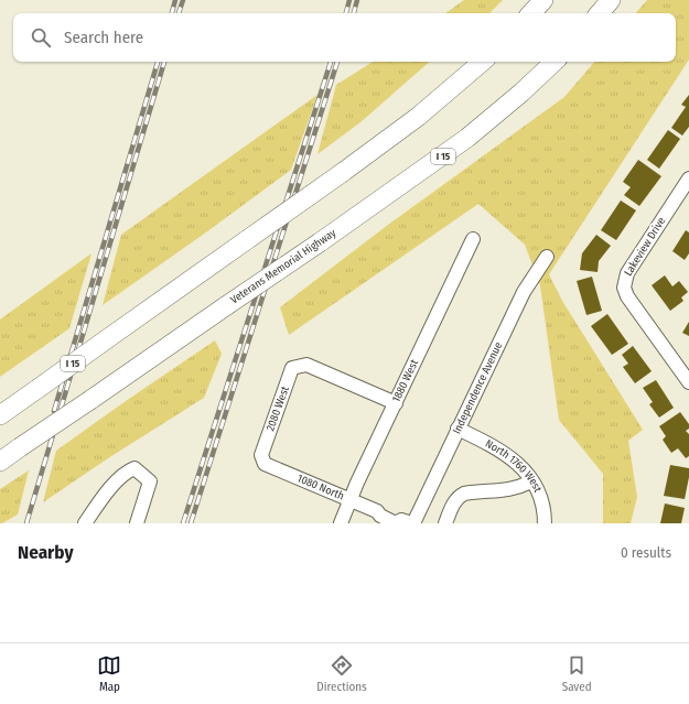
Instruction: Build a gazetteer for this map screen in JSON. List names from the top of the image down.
{
  "streets": {
    "highway": ["I 15", "Veterans Memorial Highway"],
    "street": [
      "Lakeview Drive",
      "1880 West",
      "Independence Avenue",
      "2080 West",
      "North 1760 West",
      "1080 North"
    ]
  },
  "crossings": [
    ["1880 West", "2080 West"],
    ["1880 West", "1080 North"],
    ["Independence Avenue", "North 1760 West"],
    ["Independence Avenue", "1080 North"],
    ["2080 West", "1080 North"]
  ],
  "page": {
    "search": "Search here",
    "heading": ["Nearby", "0 results"],
    "nav": ["Map", "Directions", "Saved"]
  }
}
